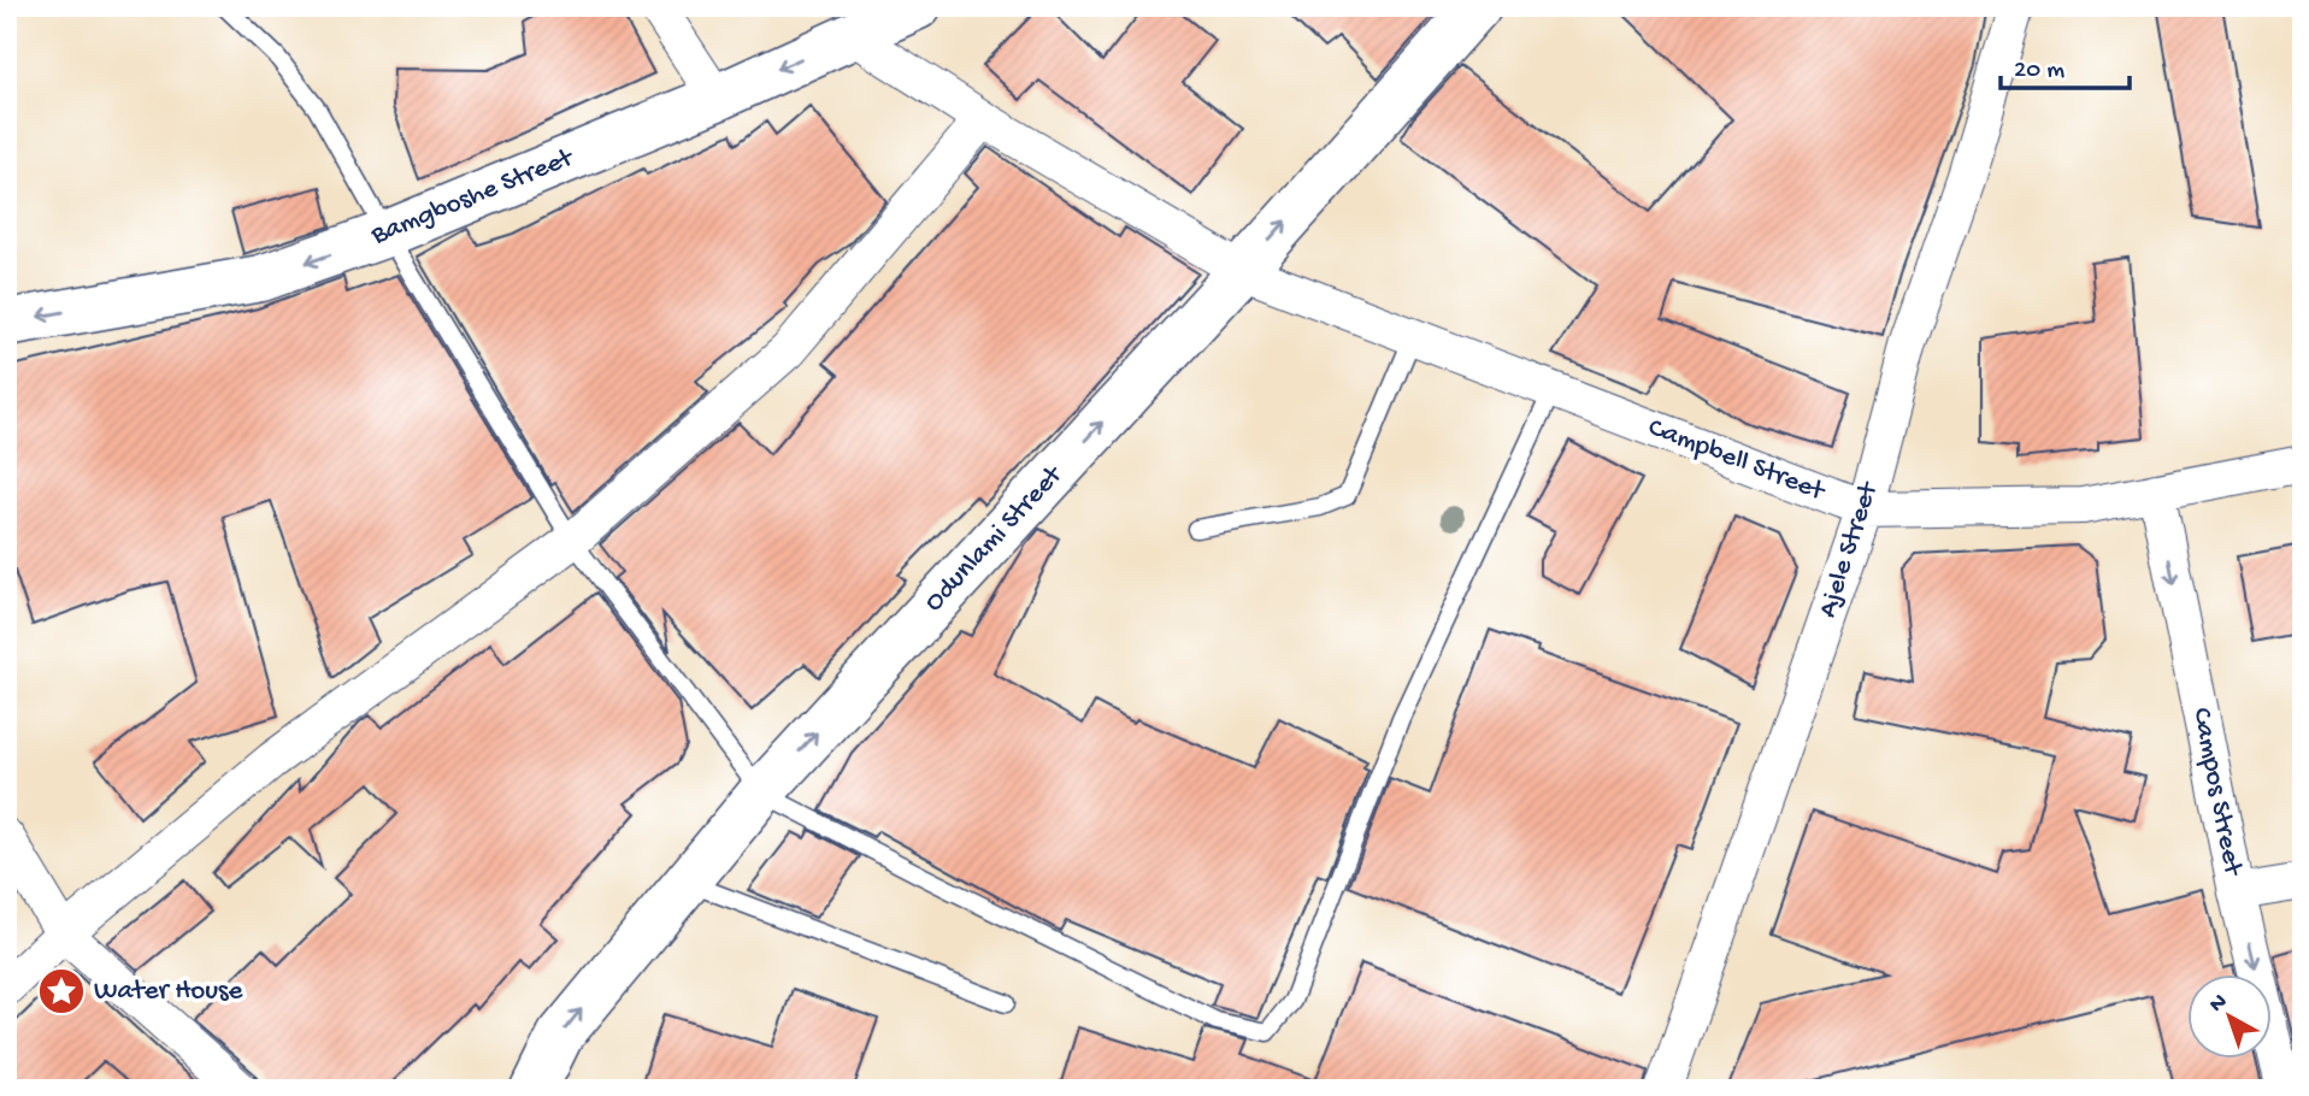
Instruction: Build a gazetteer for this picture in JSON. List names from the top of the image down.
{
  "streets": {
    "main road": ["Bamgboshe Street", "Odunlami Street"],
    "street": ["Campbell Street", "Ajele Street", "Campos Street"]
  },
  "crossings": [
    ["Bamgboshe Street", "Campbell Street"],
    ["Campbell Street", "Odunlami Street"],
    ["Campbell Street", "Ajele Street"],
    ["Campbell Street", "Campos Street"]
  ],
  "one_way": ["Bamgboshe Street", "Odunlami Street", "Campos Street"],
  "places": {
    "place": ["Water House"]
  },
  "scale_bar": "20 m",
  "north": "top left"
}
